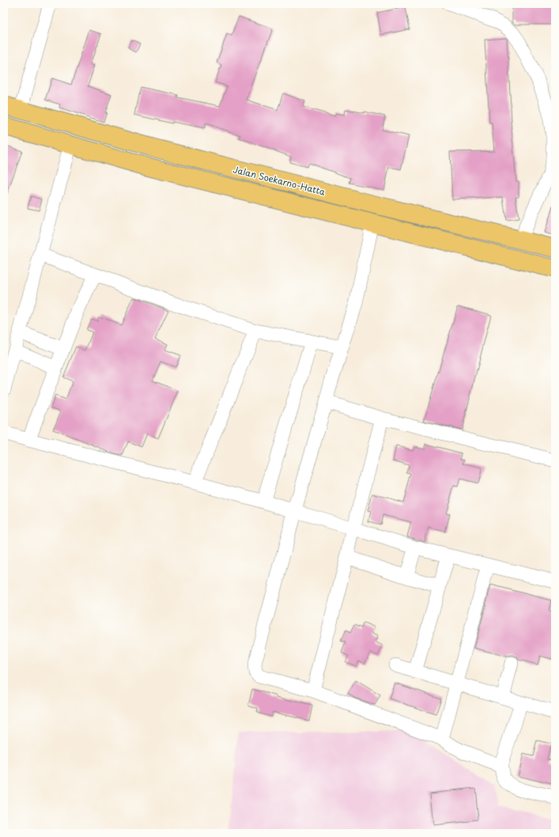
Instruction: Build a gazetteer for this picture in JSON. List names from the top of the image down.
{
  "streets": {
    "highway": ["Jalan Soekarno-Hatta"]
  }
}
